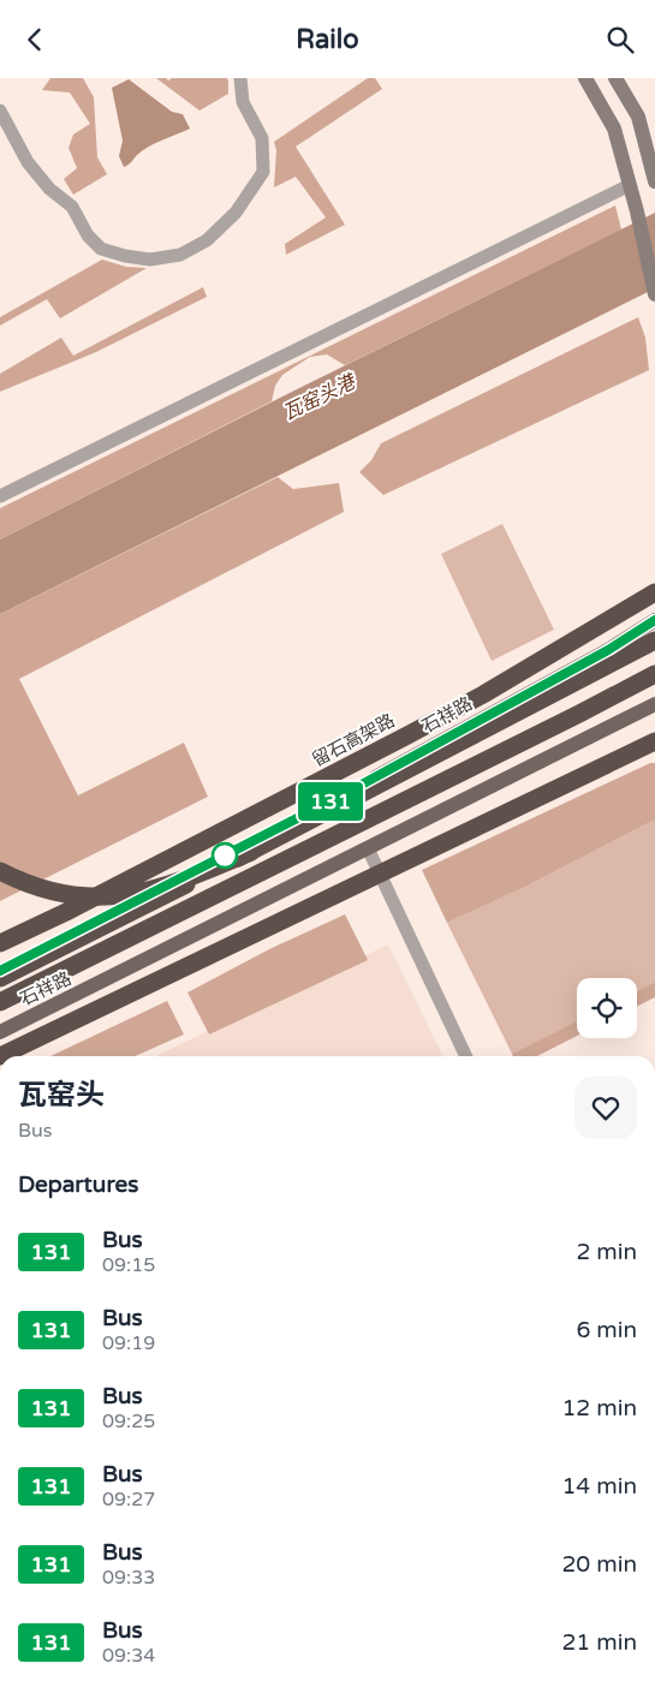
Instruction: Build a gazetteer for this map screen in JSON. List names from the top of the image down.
{
  "streets": {
    "highway": ["留石高架路"],
    "main road": ["石祥路"]
  },
  "water": ["瓦窑头港"],
  "lines": ["bus line 131"],
  "page": {
    "header": "Railo",
    "on_map": "131",
    "heading": [
      ["瓦窑头", "Bus"],
      "Departures"
    ],
    "list": [
      {
        "mark": "131",
        "name": "Bus",
        "note": "09:15",
        "value": "2 min"
      },
      {
        "mark": "131",
        "name": "Bus",
        "note": "09:19",
        "value": "6 min"
      },
      {
        "mark": "131",
        "name": "Bus",
        "note": "09:25",
        "value": "12 min"
      },
      {
        "mark": "131",
        "name": "Bus",
        "note": "09:27",
        "value": "14 min"
      },
      {
        "mark": "131",
        "name": "Bus",
        "note": "09:33",
        "value": "20 min"
      },
      {
        "mark": "131",
        "name": "Bus",
        "note": "09:34",
        "value": "21 min"
      }
    ]
  }
}
